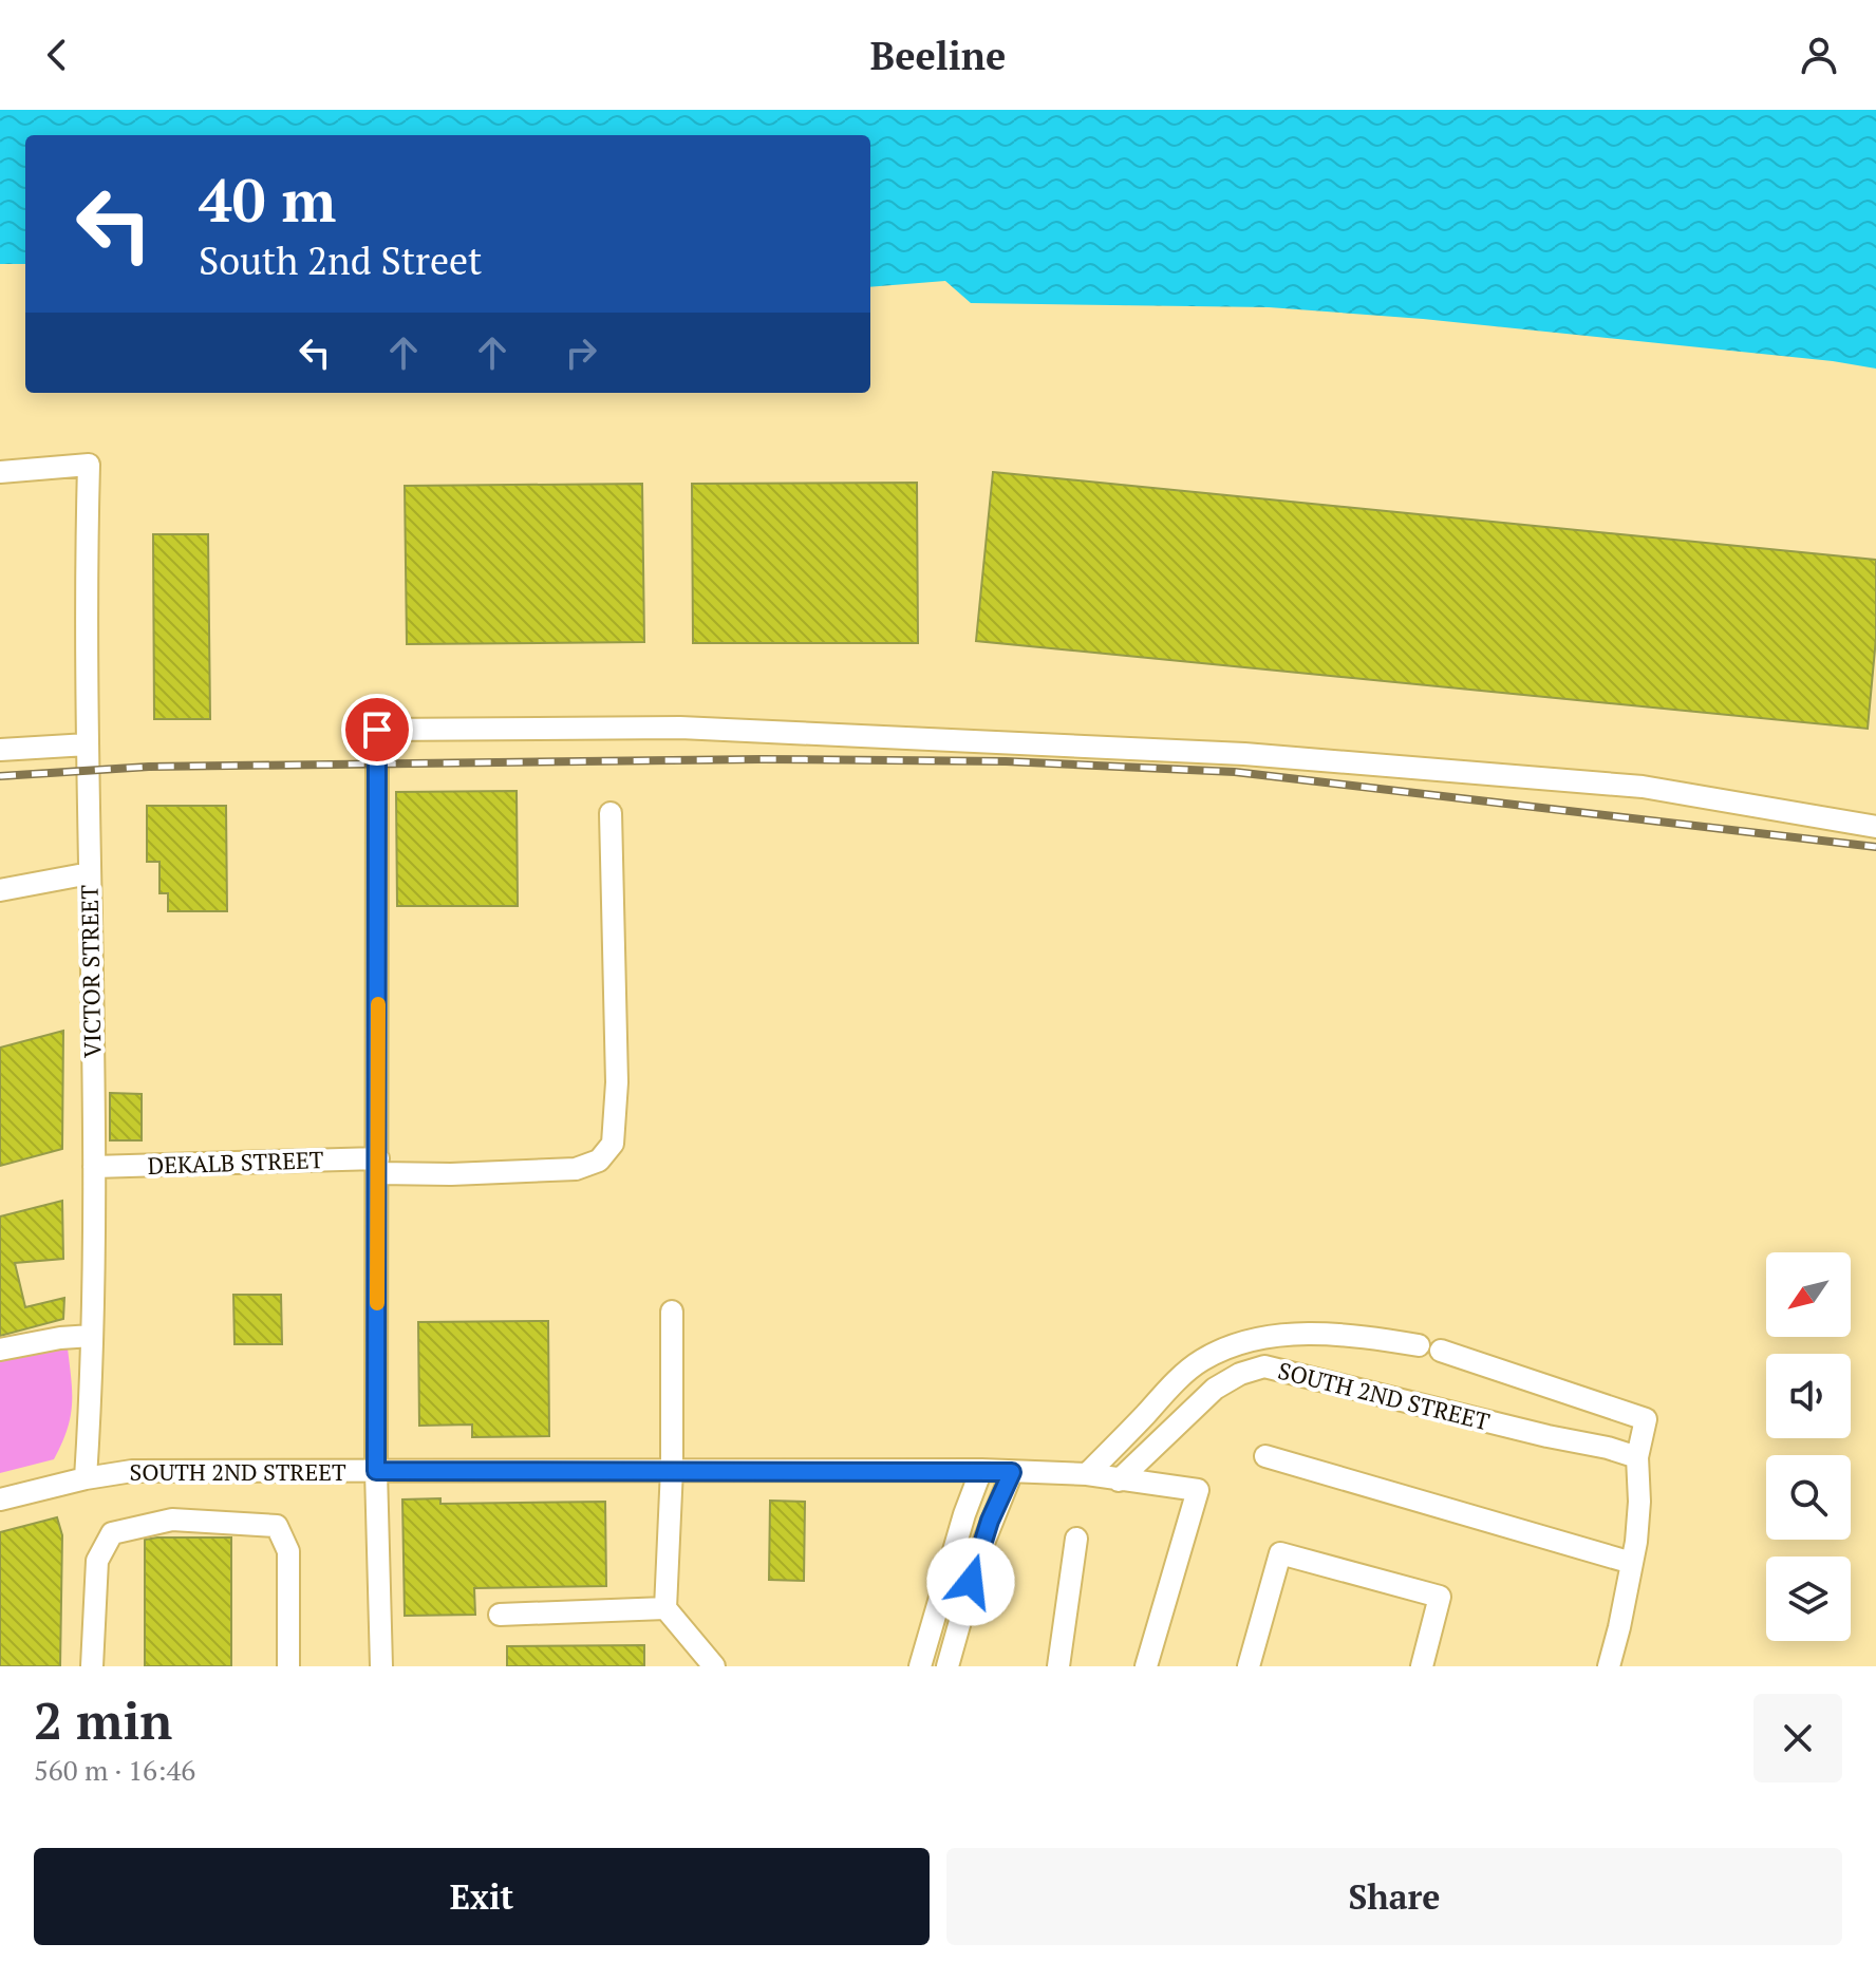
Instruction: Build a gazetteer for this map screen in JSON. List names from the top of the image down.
{
  "streets": {
    "street": ["VICTOR STREET", "DEKALB STREET", "SOUTH 2ND STREET"]
  },
  "crossings": [
    ["VICTOR STREET", "DEKALB STREET"],
    ["VICTOR STREET", "SOUTH 2ND STREET"]
  ],
  "north": "bottom left",
  "page": {
    "header": "Beeline",
    "turn": ["40 m", "South 2nd Street"],
    "heading": ["2 min", "560 m · 16:46"],
    "buttons": ["Exit", "Share"]
  }
}
